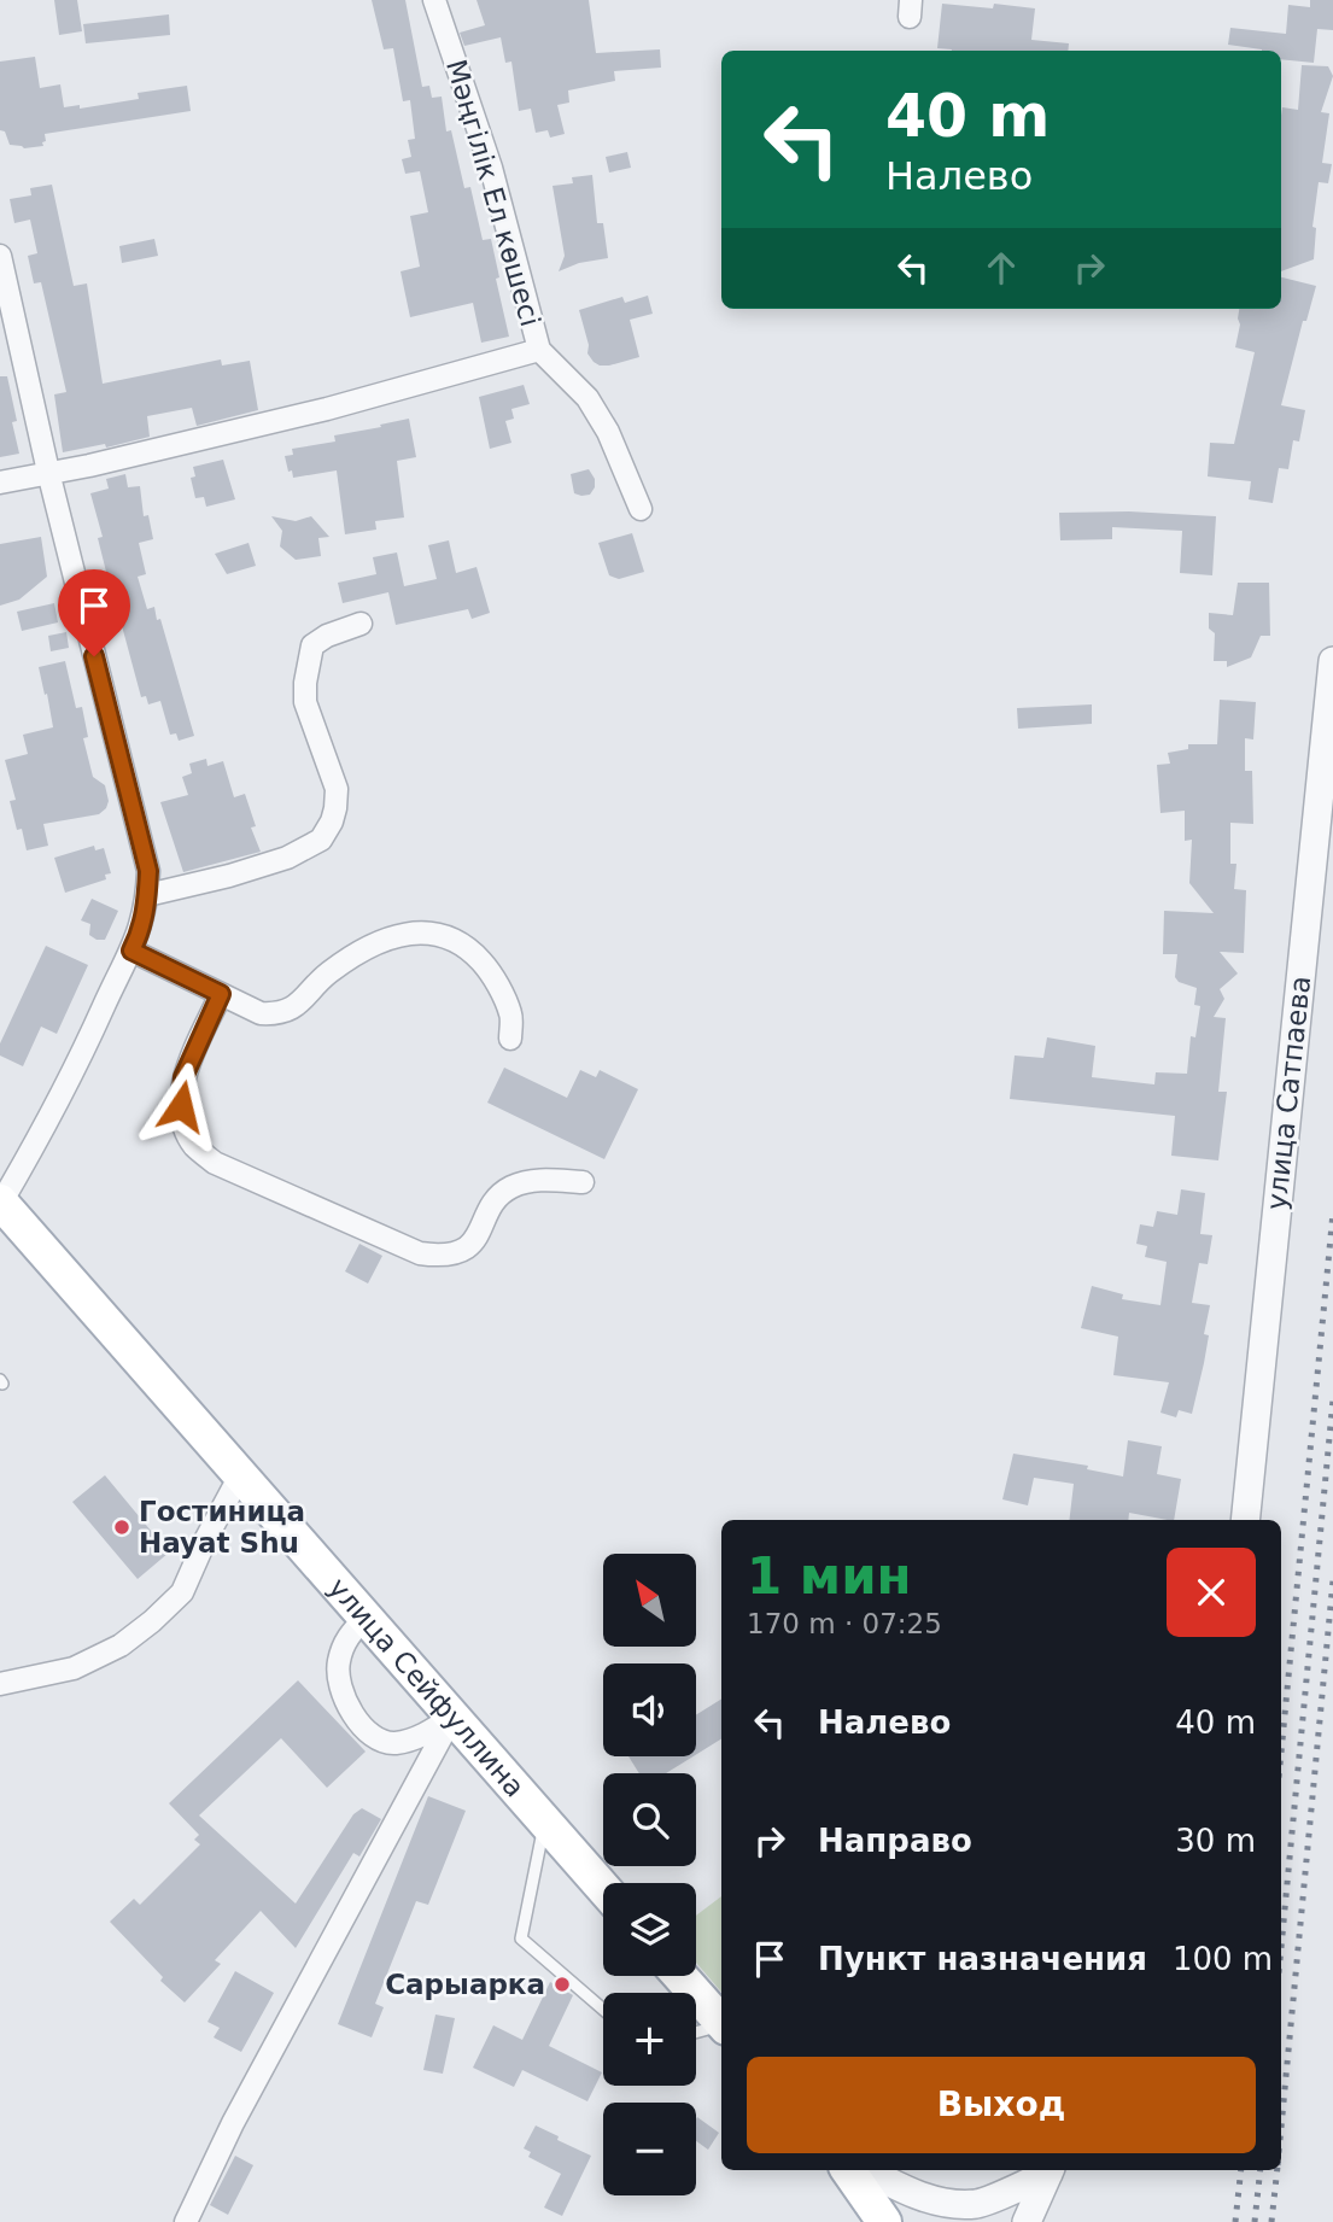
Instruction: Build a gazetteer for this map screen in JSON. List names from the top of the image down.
{
  "streets": {
    "main road": ["улица Сейфуллина"],
    "street": ["Мәңгілік Ел көшесі", "улица Сатпаева"]
  },
  "places": ["Гостиница Hayat Shu", "Сарыарка"],
  "north": "top left",
  "page": {
    "turn": ["40 m", "Налево"],
    "heading": ["1 мин", "170 m · 07:25"],
    "map_buttons": ["+", "−"],
    "list": [
      {
        "name": "Налево",
        "value": "40 m"
      },
      {
        "name": "Направо",
        "value": "30 m"
      },
      {
        "name": "Пункт назначения",
        "value": "100 m"
      }
    ],
    "buttons": "Выход"
  }
}
